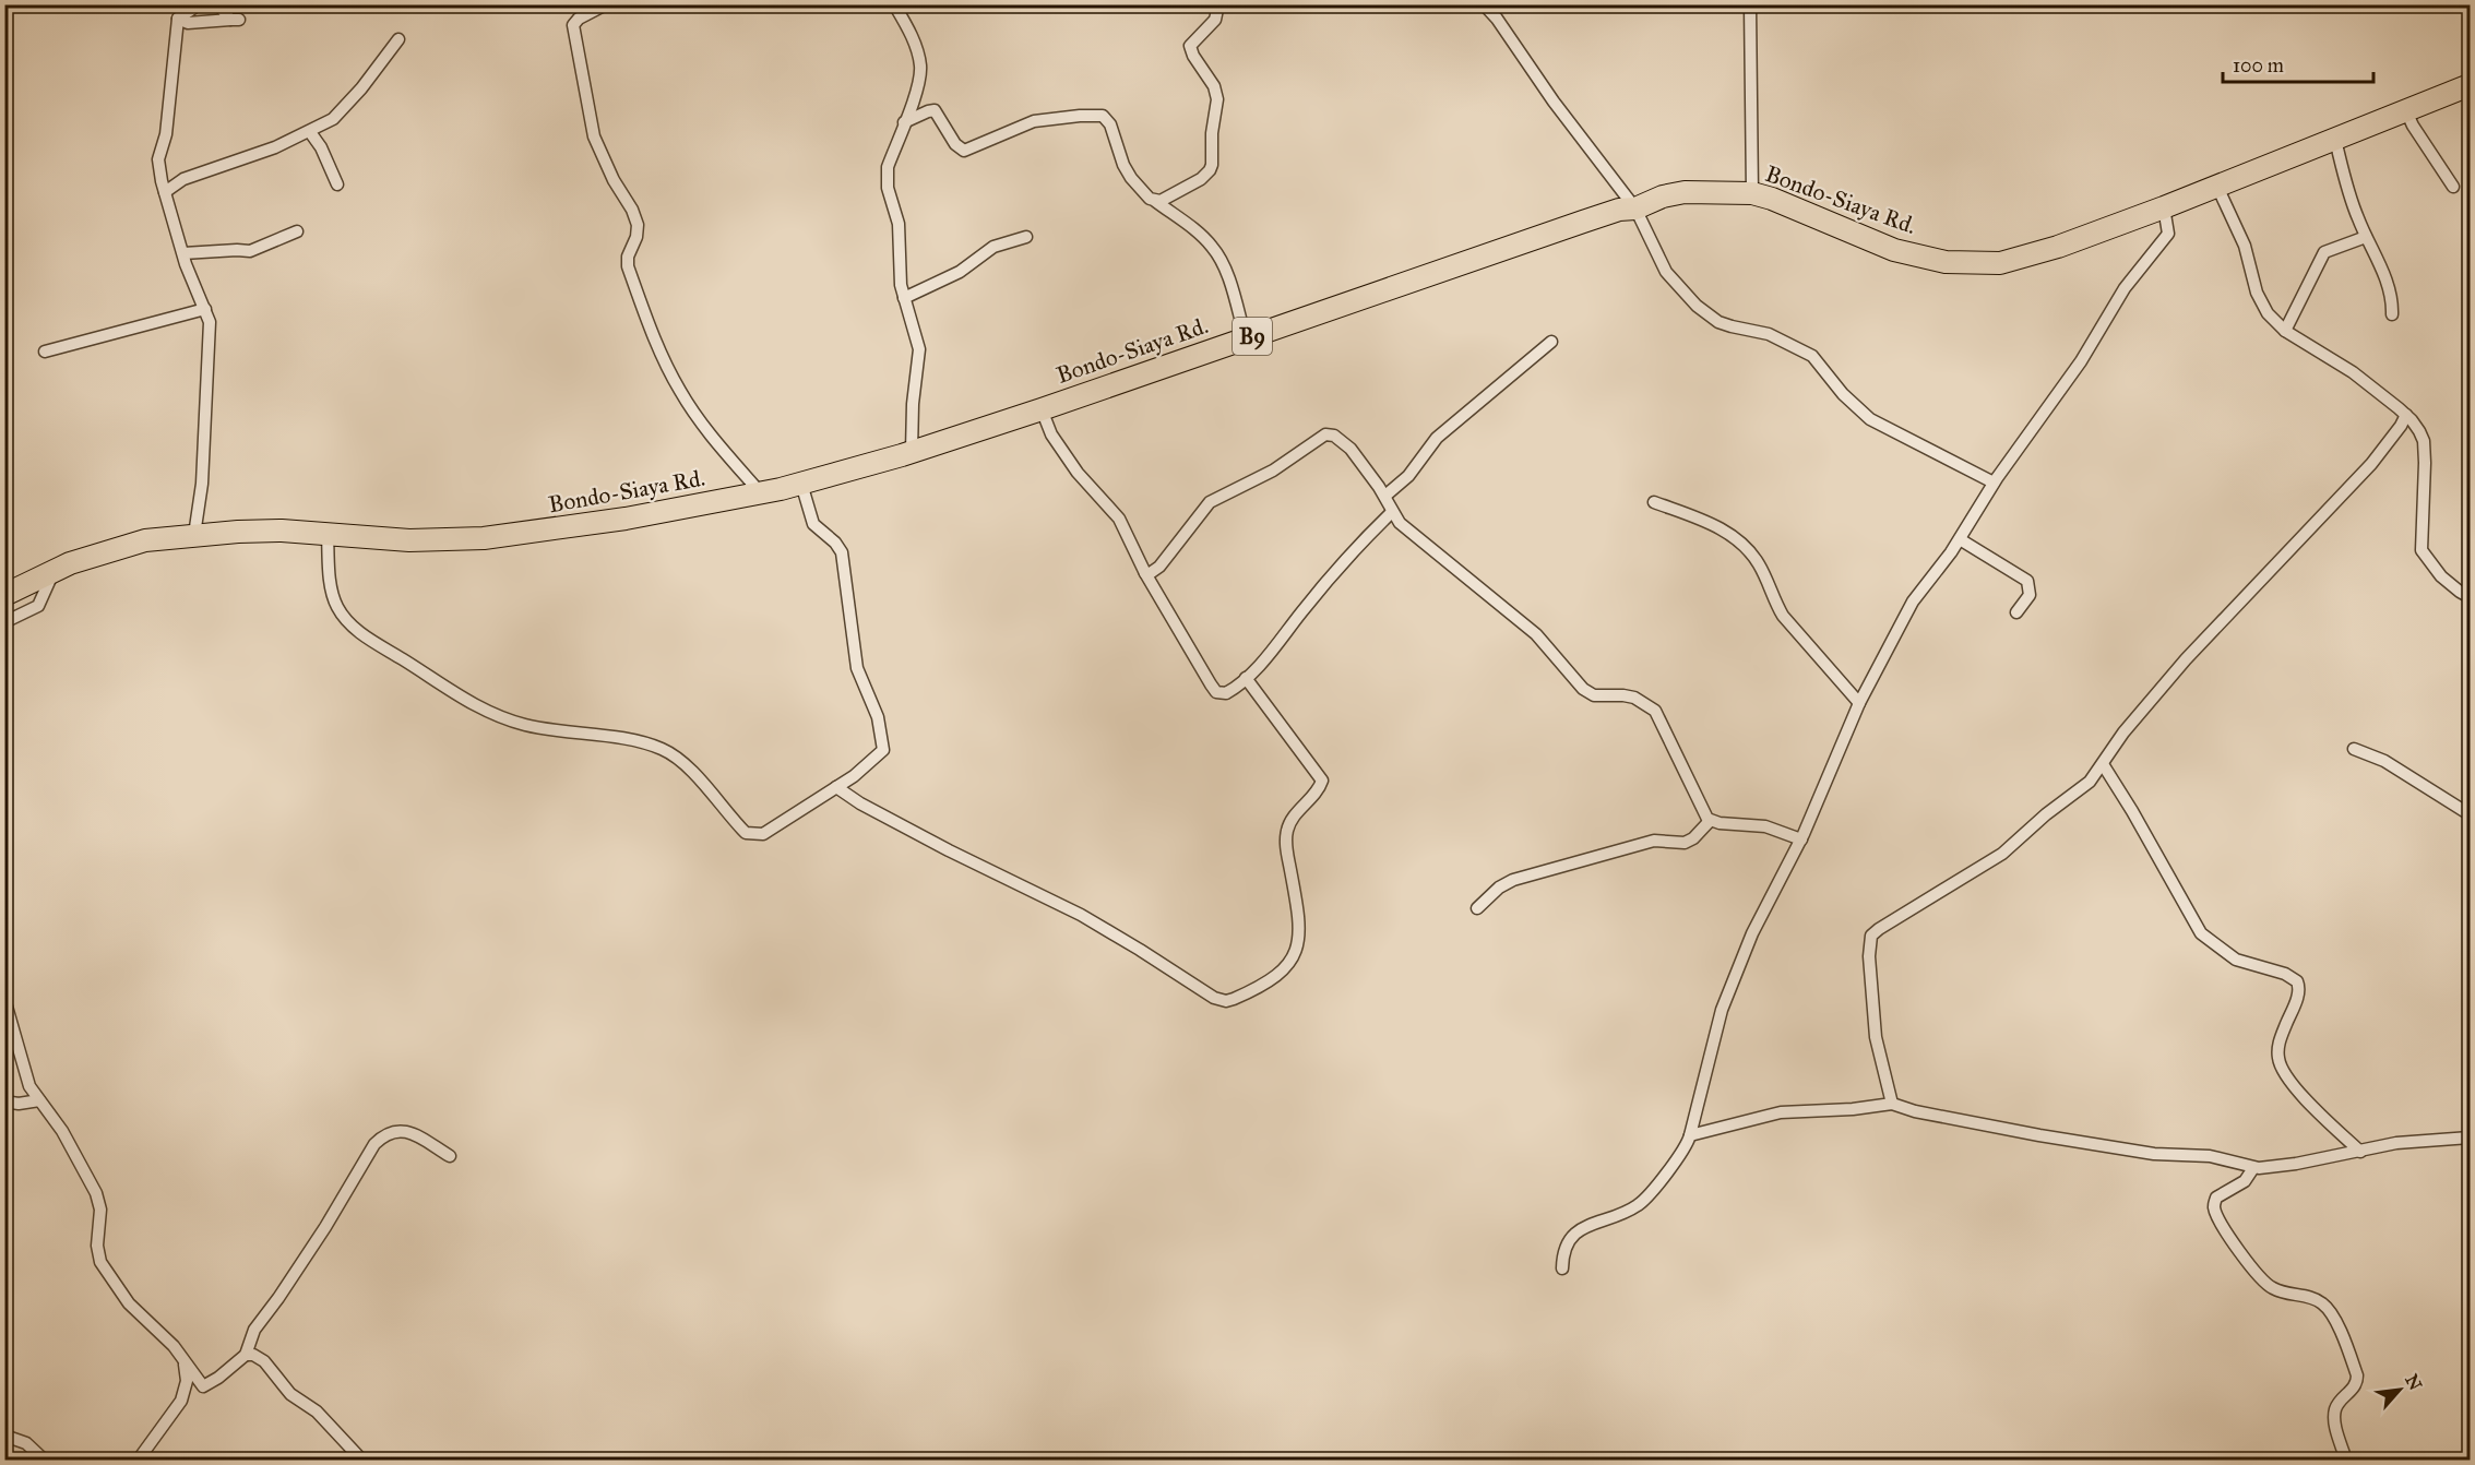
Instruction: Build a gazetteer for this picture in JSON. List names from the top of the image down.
{
  "streets": {
    "highway": ["Bondo-Siaya Rd.", "B9"]
  },
  "scale_bar": "100 m",
  "north": "top right"
}
